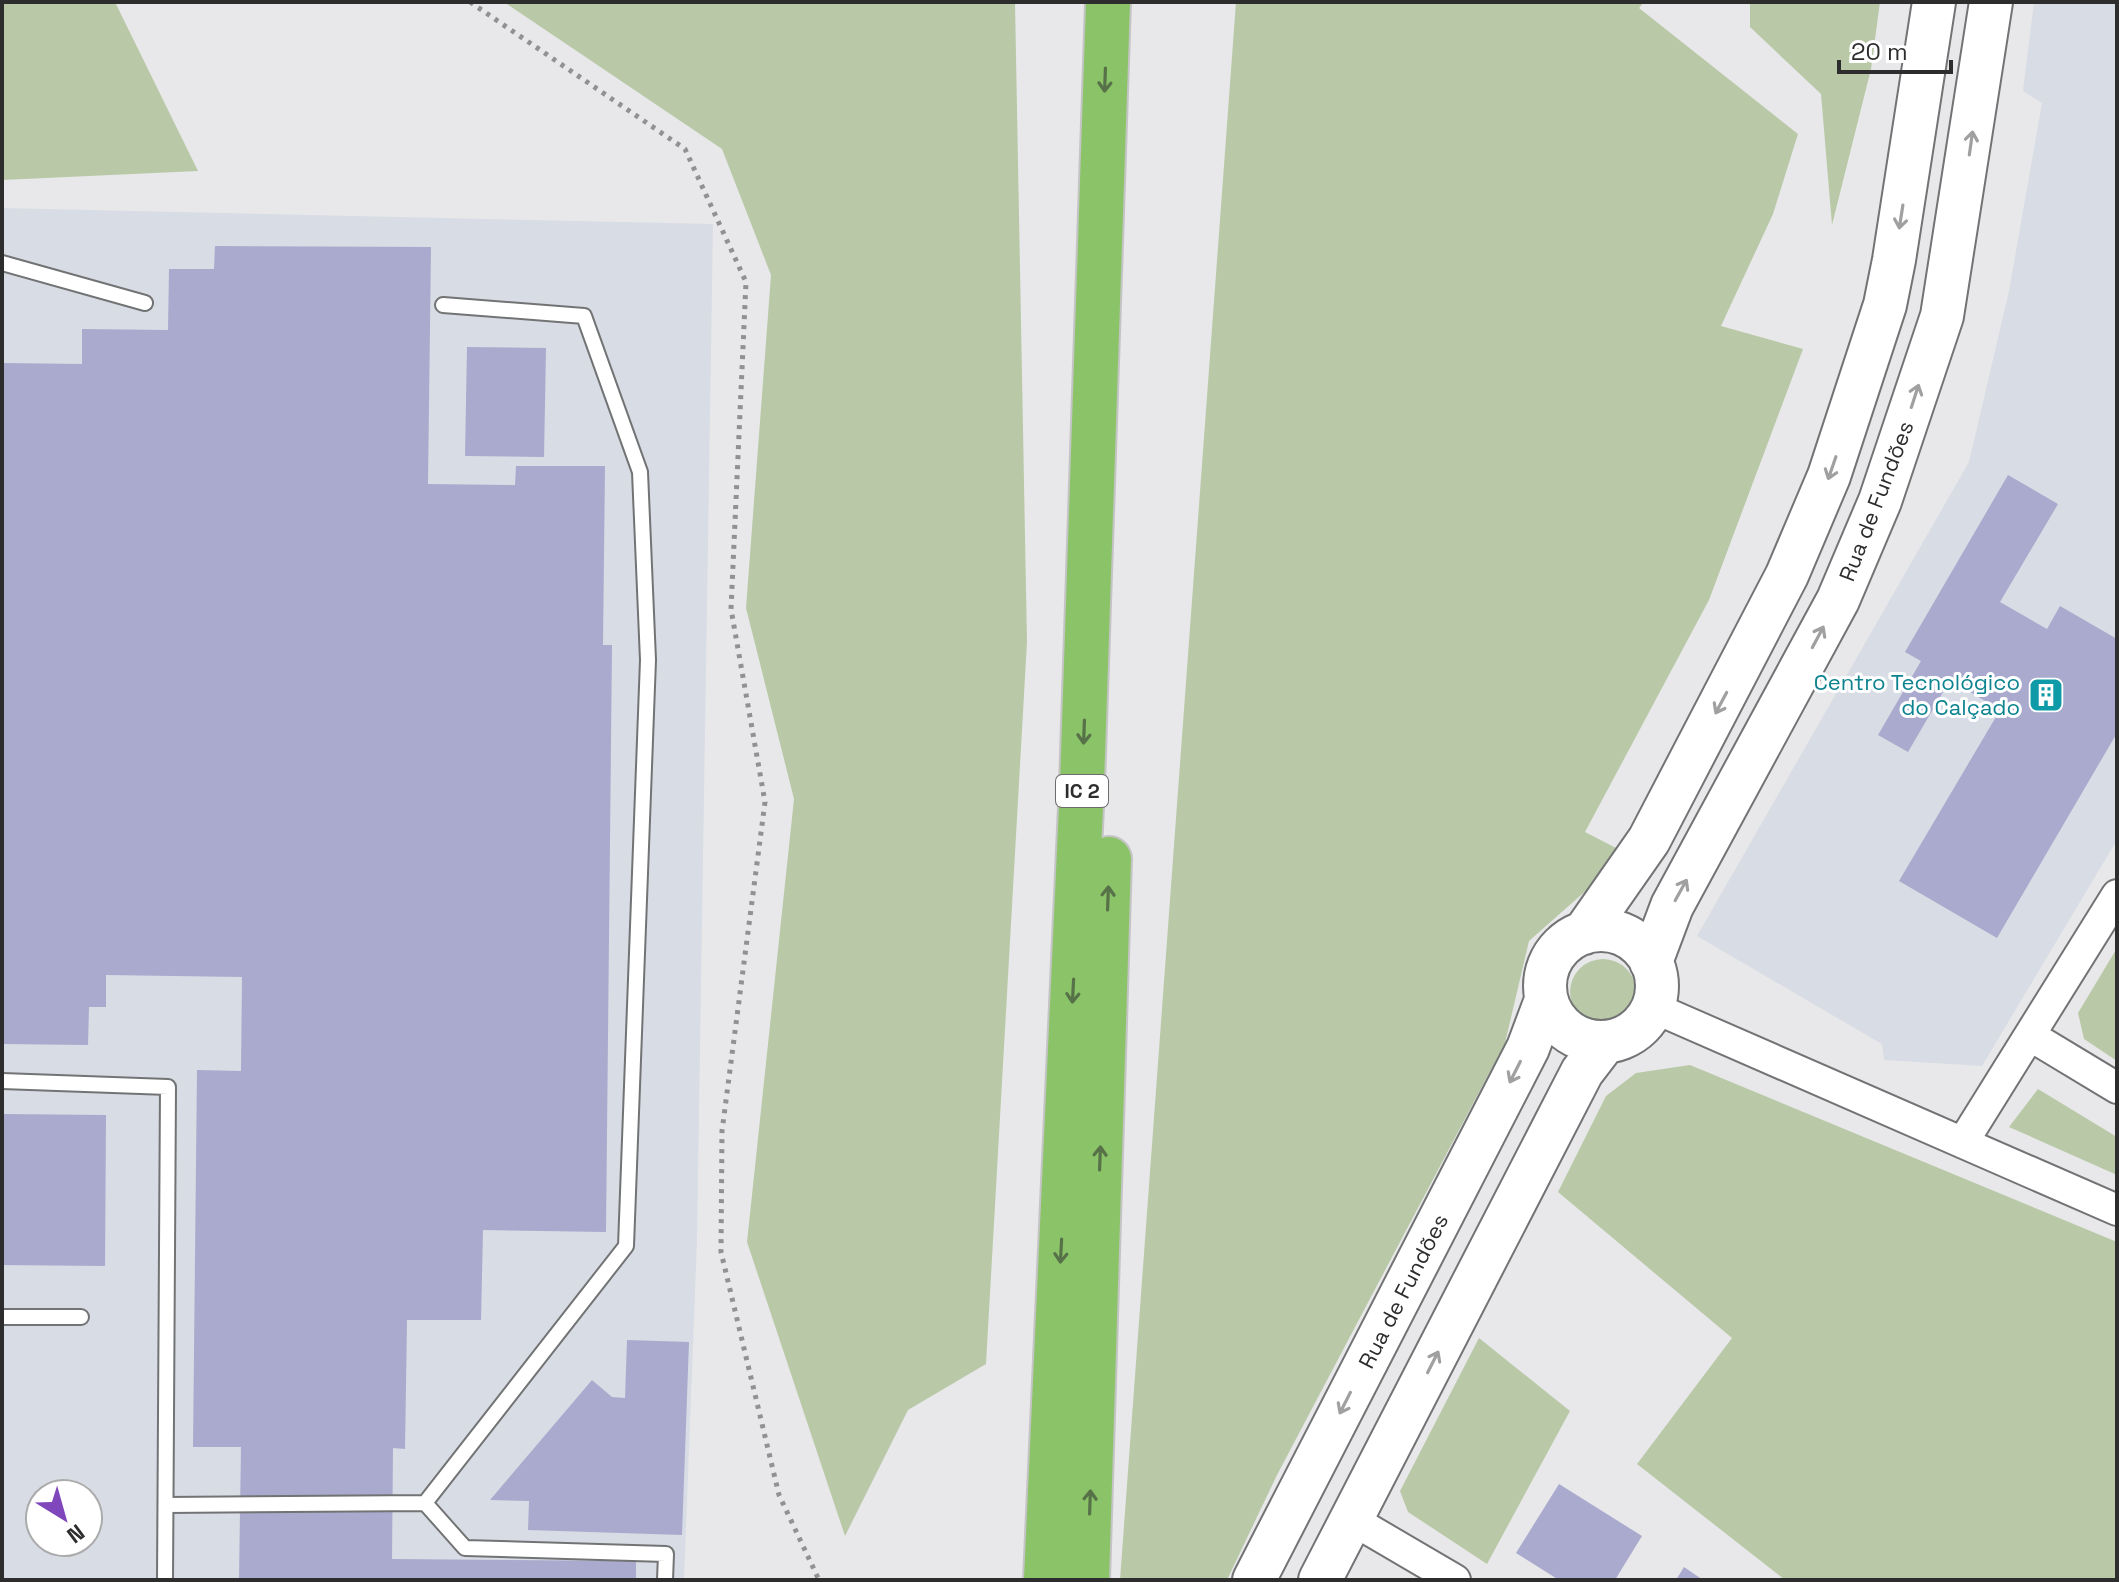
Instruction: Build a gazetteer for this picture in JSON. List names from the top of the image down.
{
  "streets": {
    "highway": ["IC 2"],
    "main road": ["Rua de Fundões"]
  },
  "places": {
    "building": ["Centro Tecnológico do Calçado"]
  },
  "scale_bar": "20 m",
  "north": "bottom right"
}
